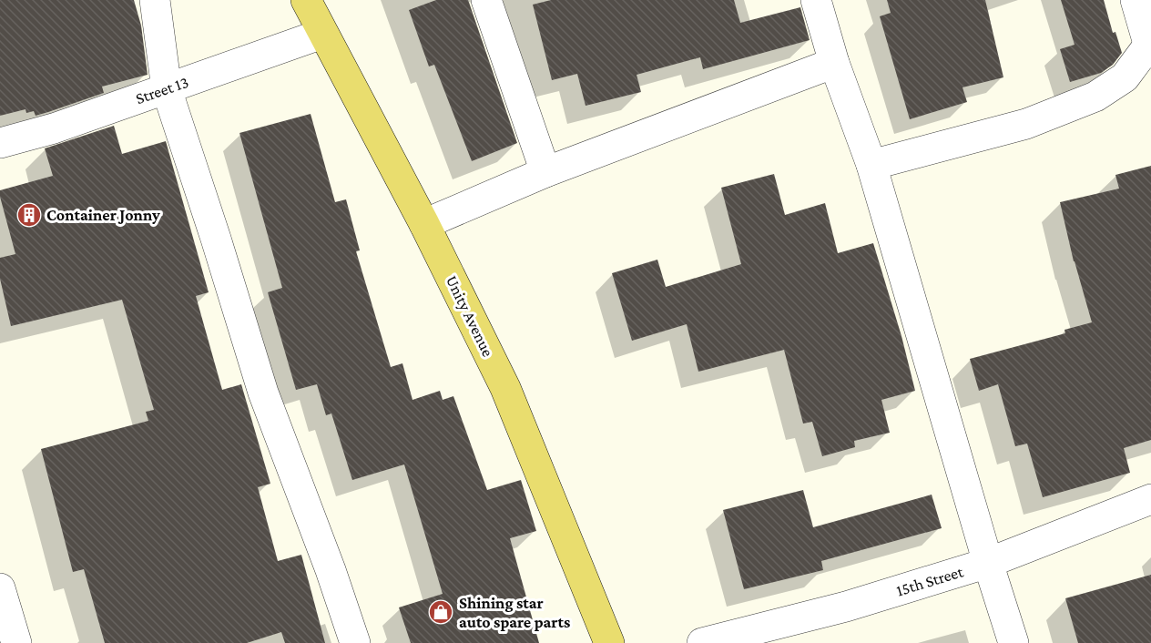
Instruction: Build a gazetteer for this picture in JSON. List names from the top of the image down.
{
  "streets": {
    "main road": ["Unity Avenue"],
    "street": ["Street 13", "15th Street"]
  },
  "crossings": [
    ["Street 13", "Unity Avenue"]
  ],
  "places": {
    "building": ["Container Jonny"],
    "shop": ["Shining star auto spare parts"]
  }
}
